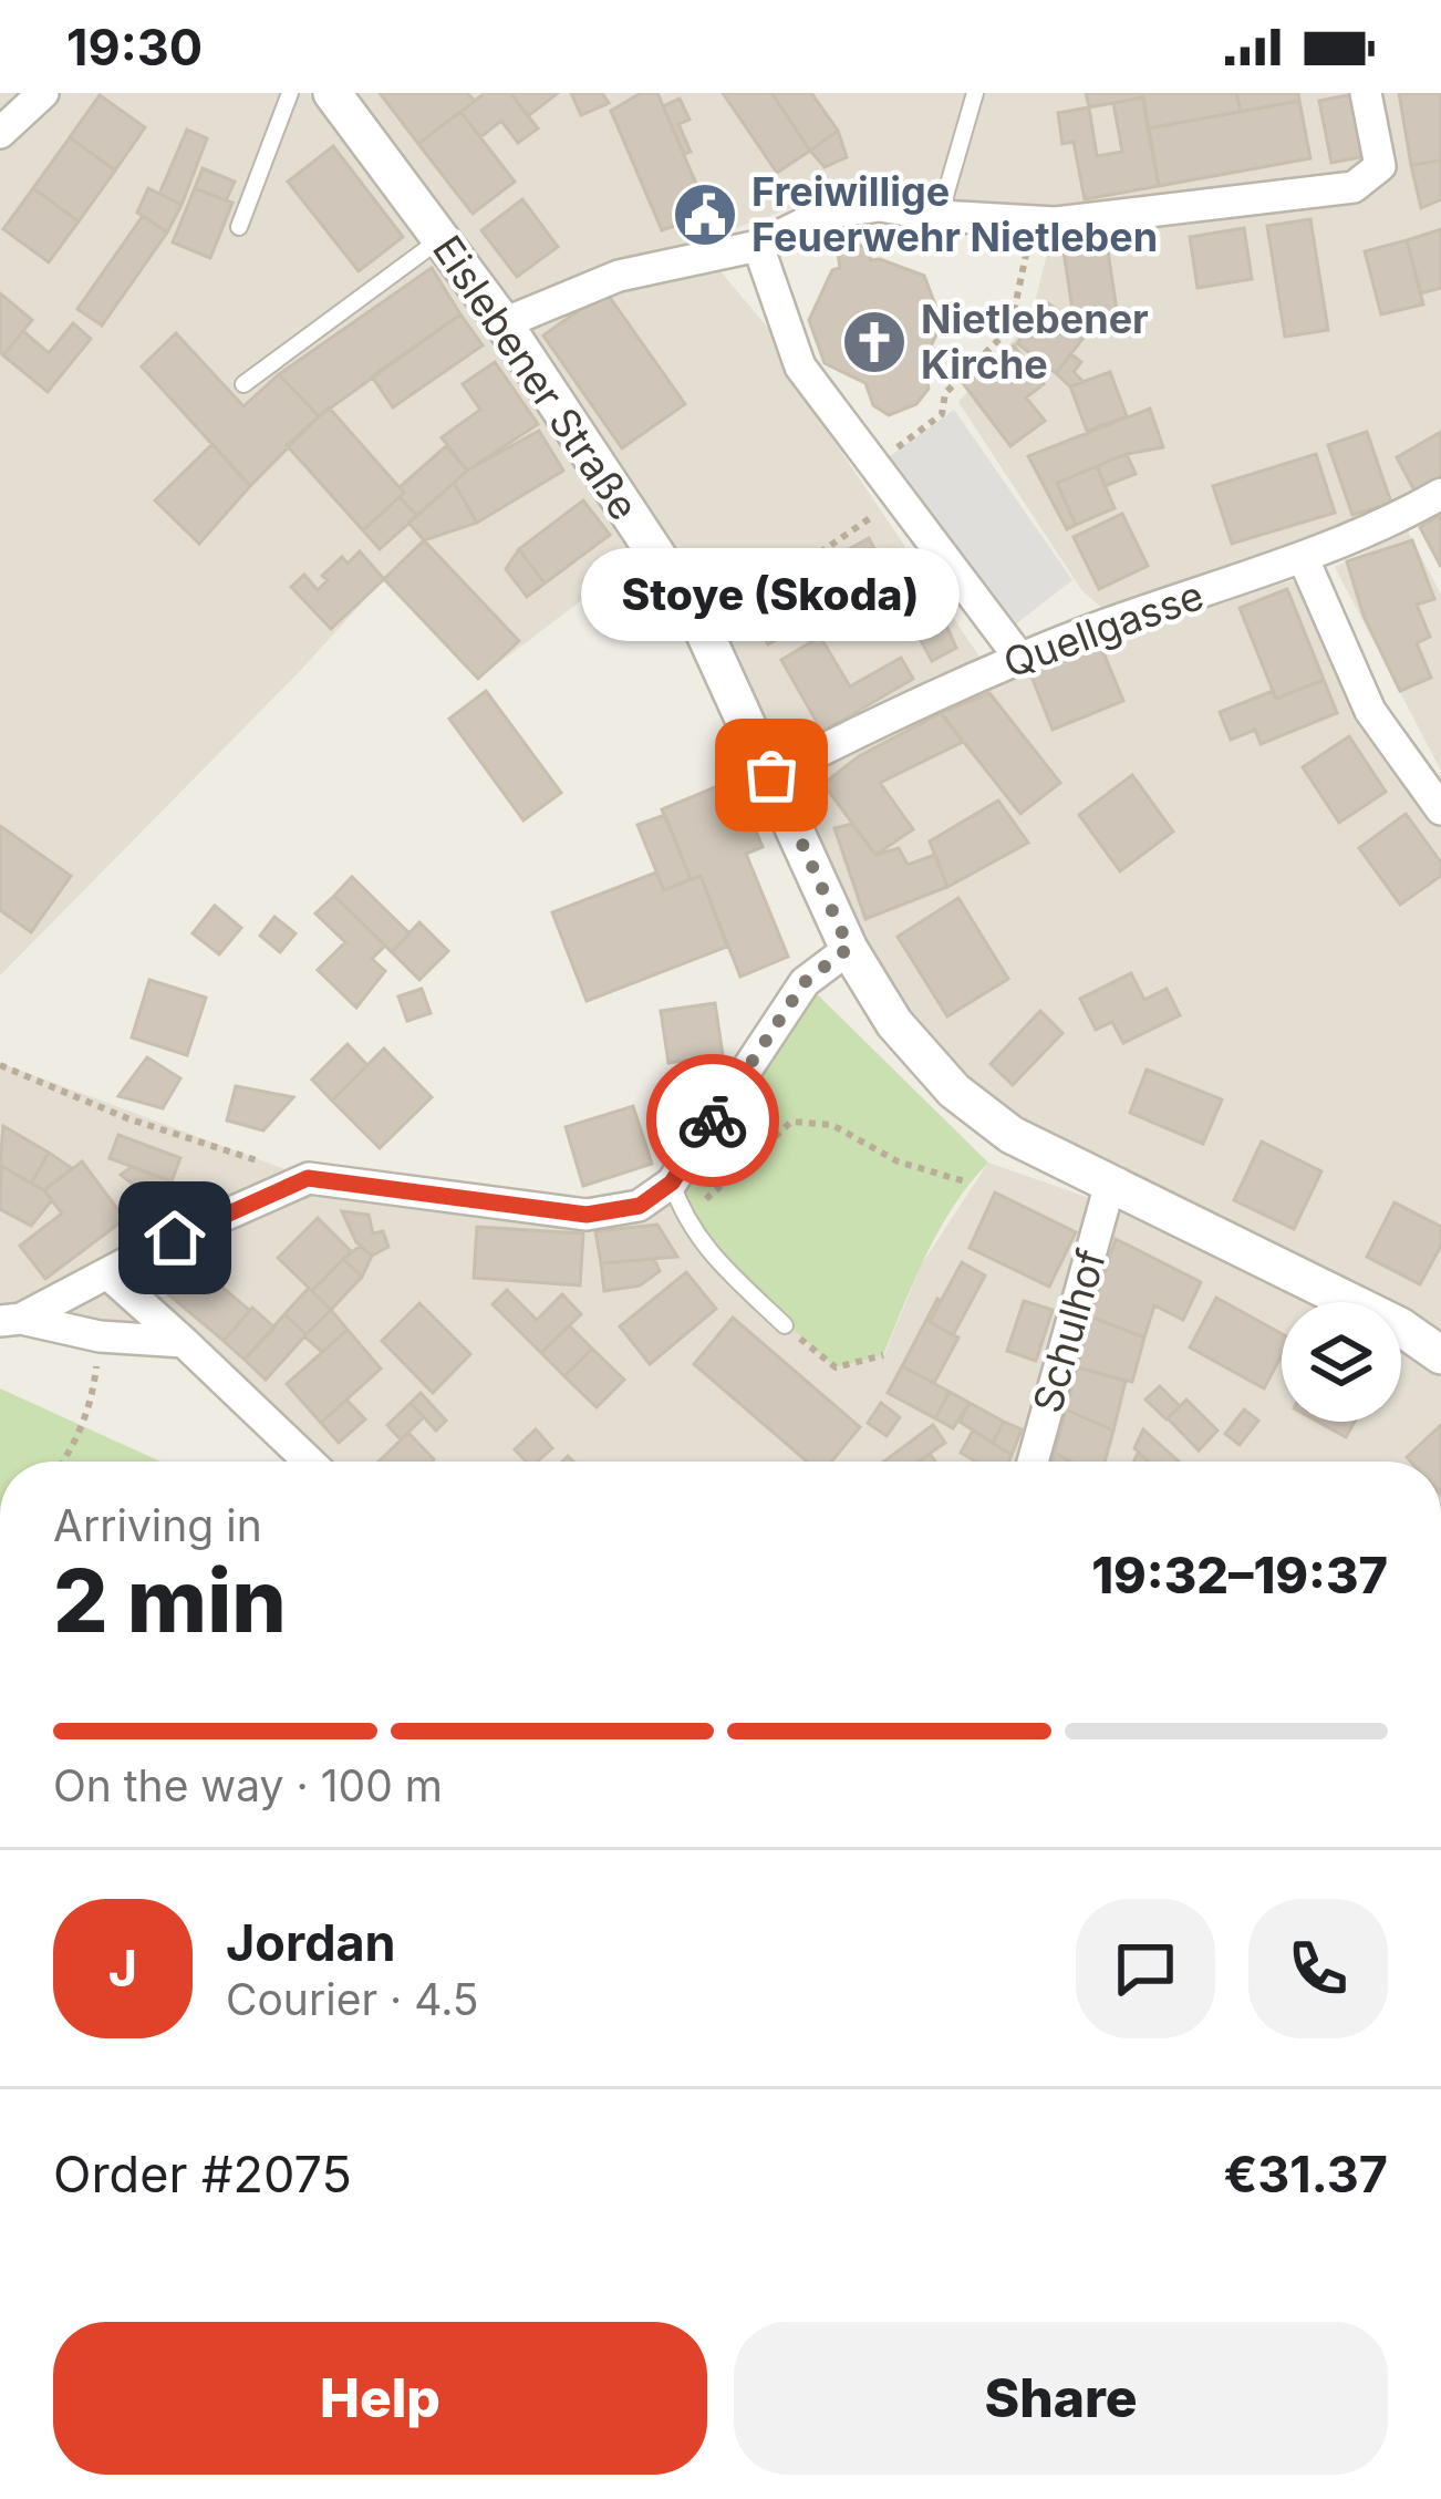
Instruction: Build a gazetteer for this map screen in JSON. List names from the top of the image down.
{
  "streets": {
    "street": ["Eislebener Straße", "Quellgasse", "Schulhof"]
  },
  "crossings": [
    ["Eislebener Straße", "Quellgasse"],
    ["Eislebener Straße", "Schulhof"]
  ],
  "places": {
    "public building": ["Freiwillige Feuerwehr Nietleben"],
    "church": ["Nietlebener Kirche"],
    "other": ["Stoye (Skoda)"]
  },
  "page": {
    "status": "19:30",
    "bubble": "Stoye (Skoda)",
    "heading": ["2 min", "Arriving in", "19:32–19:37"],
    "panel": [
      "Jordan",
      "Courier · 4.5",
      "Order #2075",
      "€31.37"
    ],
    "bar": "On the way · 100 m",
    "round": "J",
    "buttons": ["Help", "Share"]
  }
}
